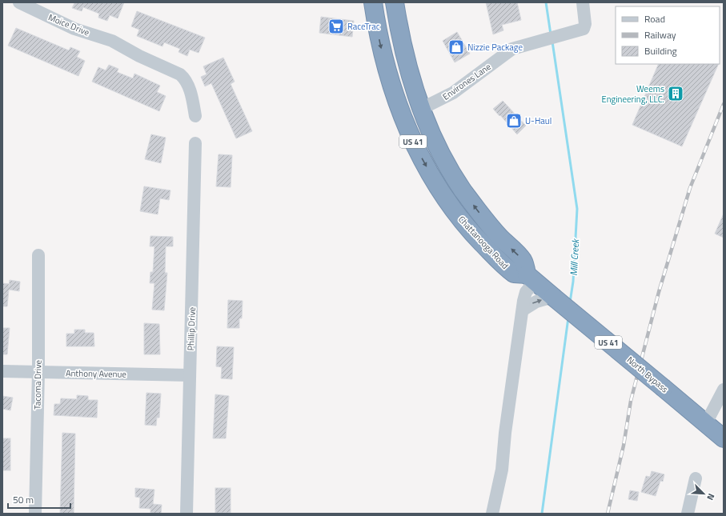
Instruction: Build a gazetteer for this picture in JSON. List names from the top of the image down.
{
  "streets": {
    "highway": ["US 41", "Chattanooga Road", "North Bypass"],
    "street": [
      "Moice Drive",
      "Environes Lane",
      "Phillip Drive",
      "Anthony Avenue",
      "Tacoma Drive"
    ]
  },
  "crossings": [
    ["Environes Lane", "Chattanooga Road"],
    ["Chattanooga Road", "North Bypass"],
    ["Phillip Drive", "Anthony Avenue"],
    ["Anthony Avenue", "Tacoma Drive"]
  ],
  "water": ["Mill Creek"],
  "places": {
    "supermarket": ["RaceTrac"],
    "shop": ["Nizzie Package", "U-Haul"],
    "building": ["Weems Engineering, LLC."]
  },
  "legend": ["Road", "Railway", "Building"],
  "scale_bar": "50 m",
  "north": "bottom right"
}
